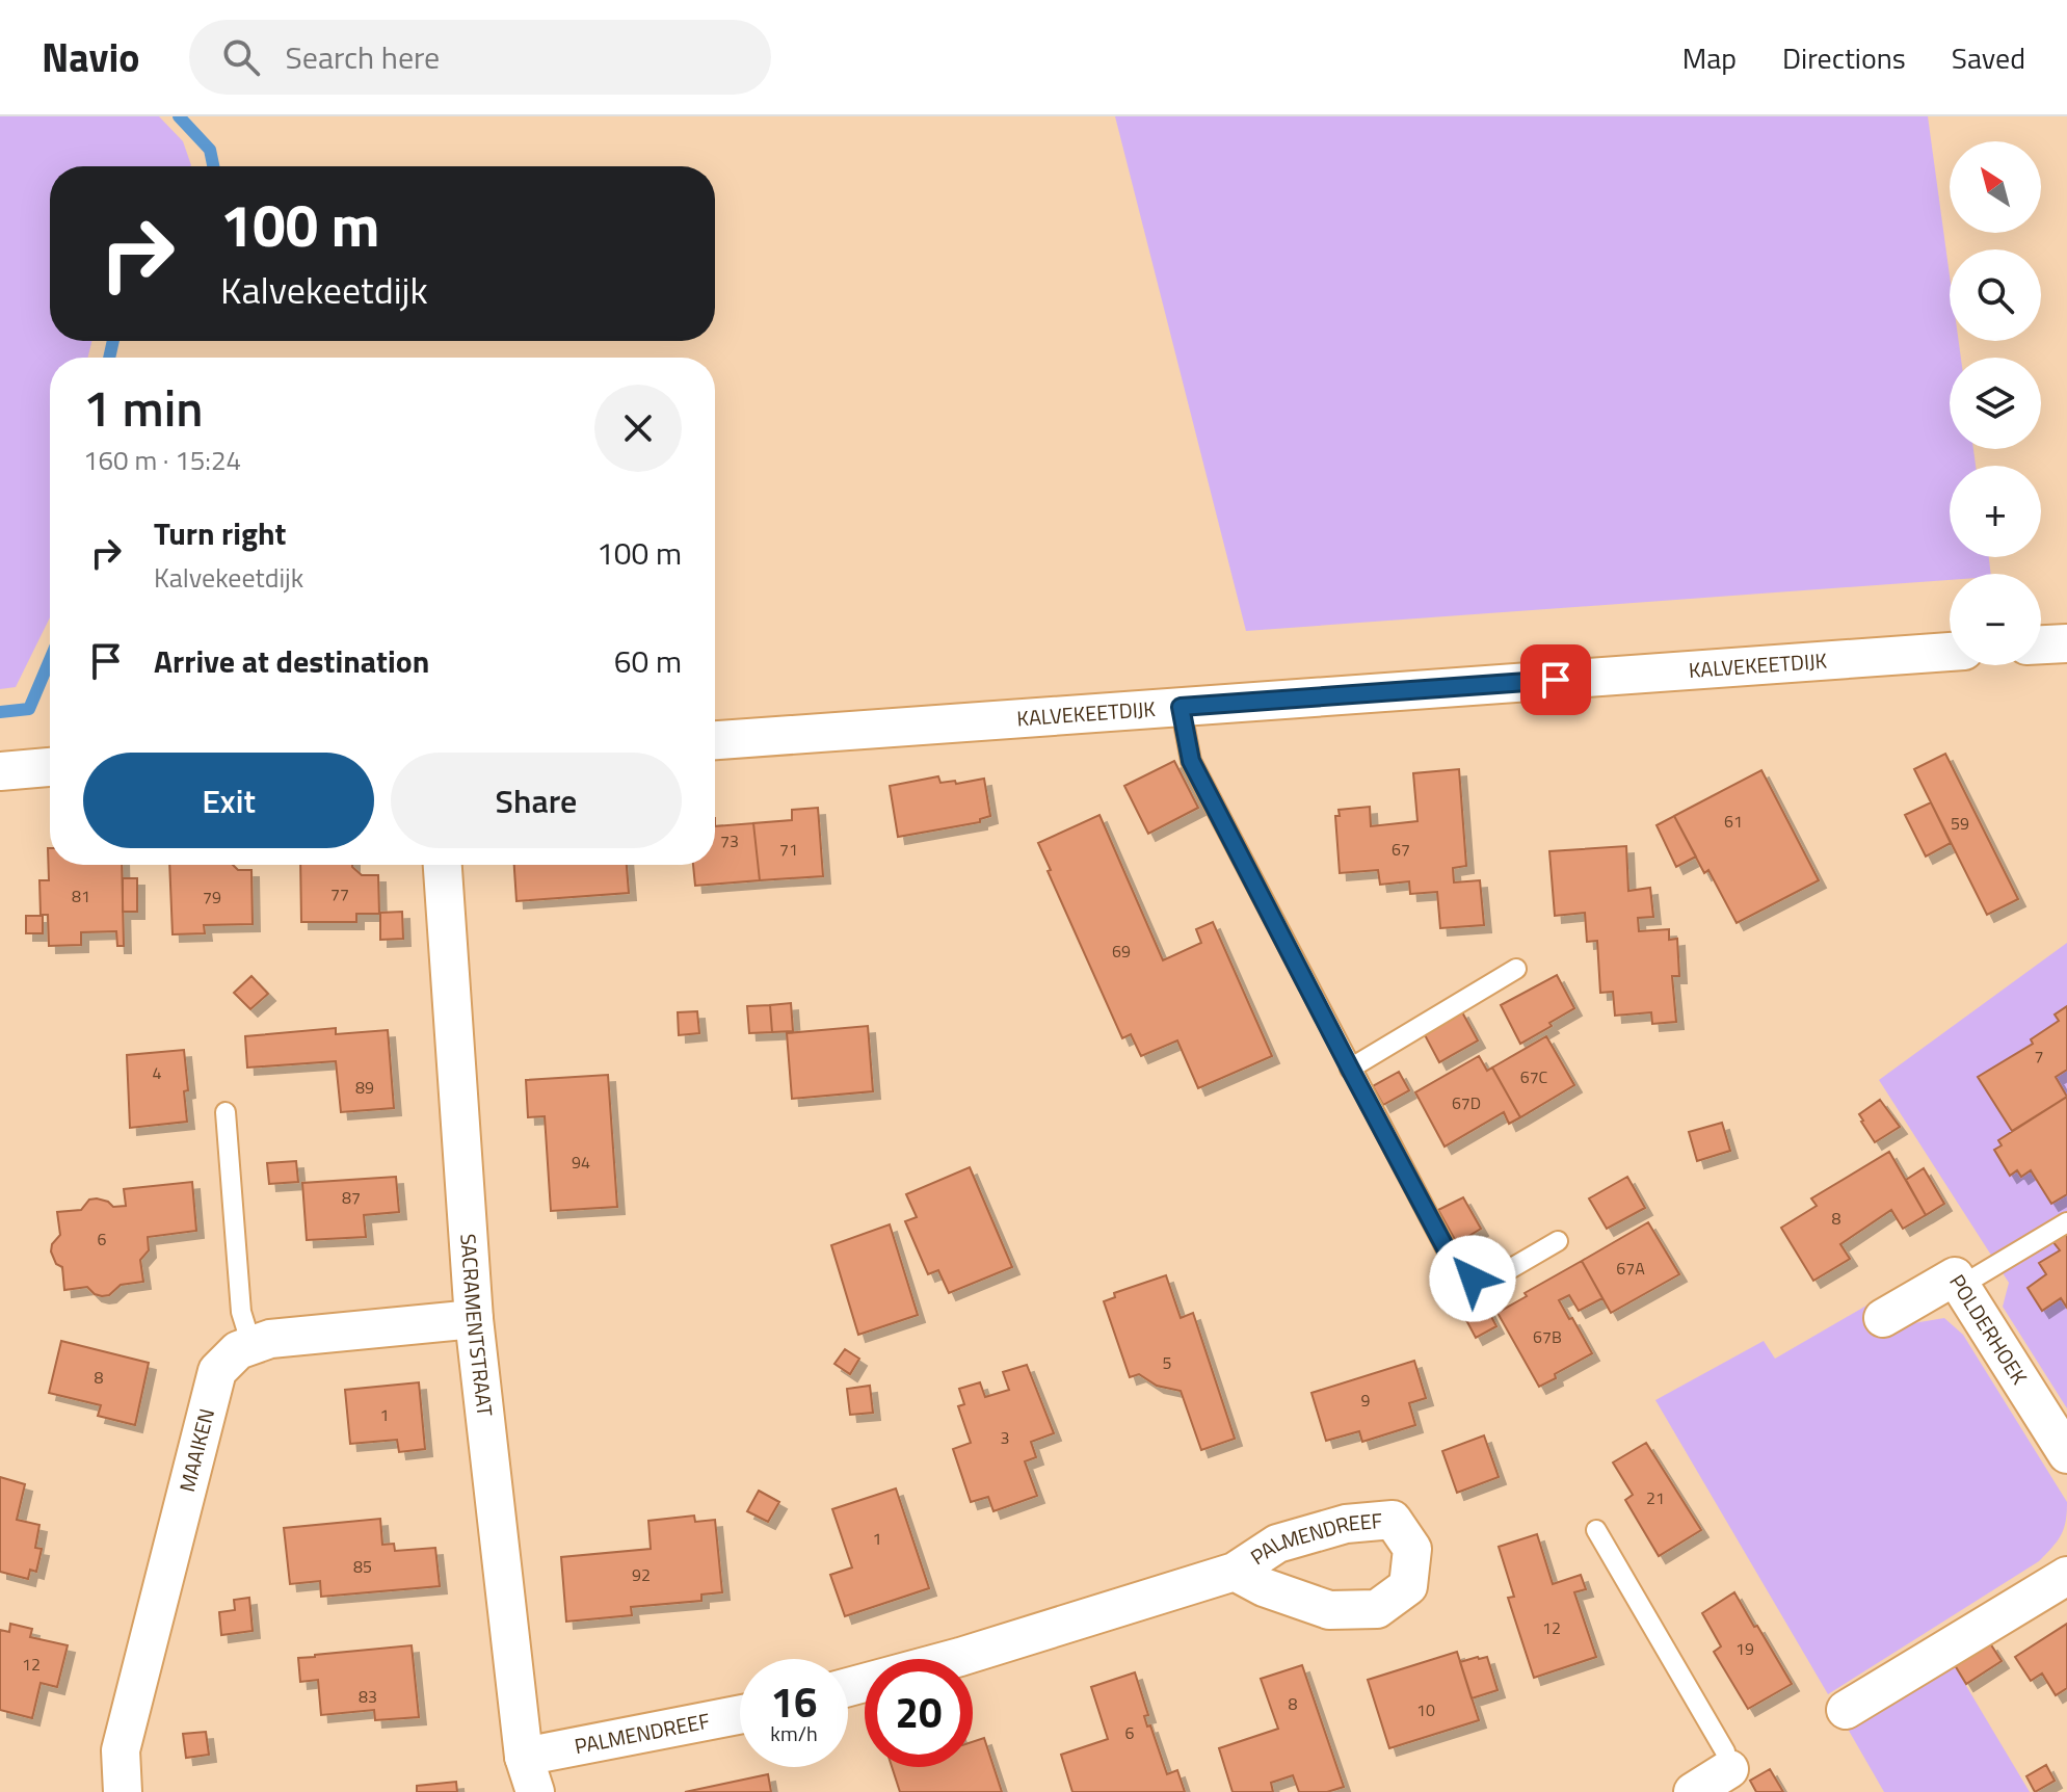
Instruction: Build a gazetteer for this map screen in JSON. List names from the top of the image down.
{
  "streets": {
    "street": [
      "KALVEKEETDIJK",
      "SACRAMENTSTRAAT",
      "POLDERHOEK",
      "MAAIKEN",
      "PALMENDREEF"
    ]
  },
  "crossings": [
    ["SACRAMENTSTRAAT", "MAAIKEN"],
    ["SACRAMENTSTRAAT", "PALMENDREEF"]
  ],
  "house_numbers": [
    "61",
    "59",
    "73",
    "71",
    "67",
    "77",
    "81",
    "79",
    "69",
    "7",
    "4",
    "67C",
    "89",
    "67D",
    "94",
    "87",
    "8",
    "6",
    "67A",
    "67B",
    "5",
    "8",
    "9",
    "1",
    "3",
    "21",
    "1",
    "85",
    "92",
    "12",
    "19",
    "12",
    "83",
    "8",
    "10",
    "6"
  ],
  "north": "top left",
  "page": {
    "header": "Navio",
    "search": "Search here",
    "nav": ["Map", "Directions", "Saved"],
    "map_buttons": ["+", "−"],
    "turn": ["100 m", "Kalvekeetdijk"],
    "heading": ["1 min", "160 m · 15:24"],
    "list": [
      {
        "name": "Turn right",
        "note": "Kalvekeetdijk",
        "value": "100 m"
      },
      {
        "name": "Arrive at destination",
        "value": "60 m"
      }
    ],
    "buttons": ["Exit", "Share"],
    "speed": "16 km/h",
    "limit": "20"
  }
}
